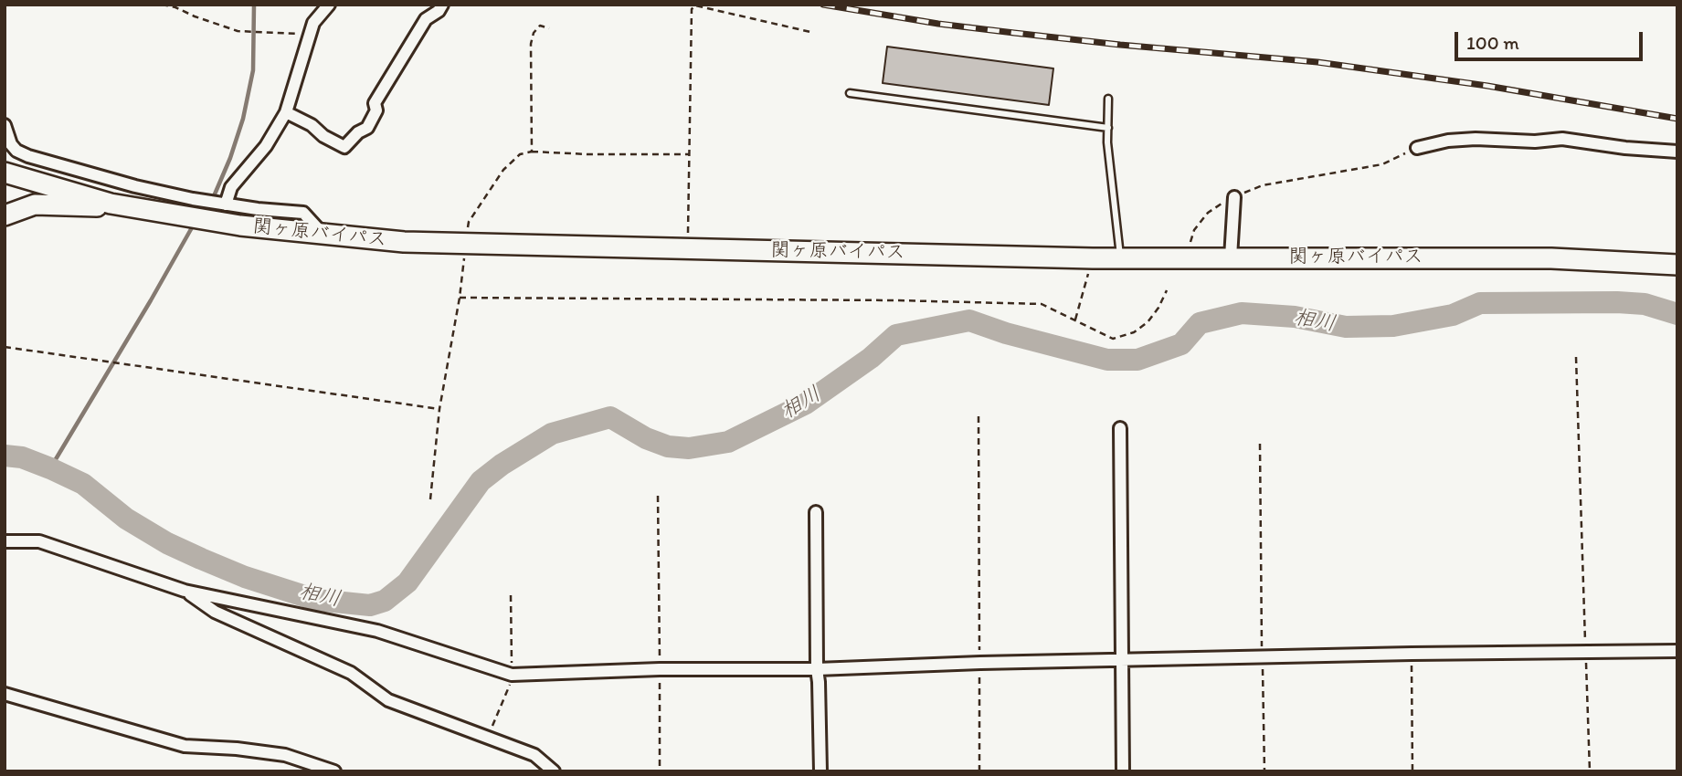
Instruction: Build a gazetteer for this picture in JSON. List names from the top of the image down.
{
  "streets": {
    "highway": ["関ヶ原バイパス"]
  },
  "water": ["相川"],
  "scale_bar": "100 m"
}
